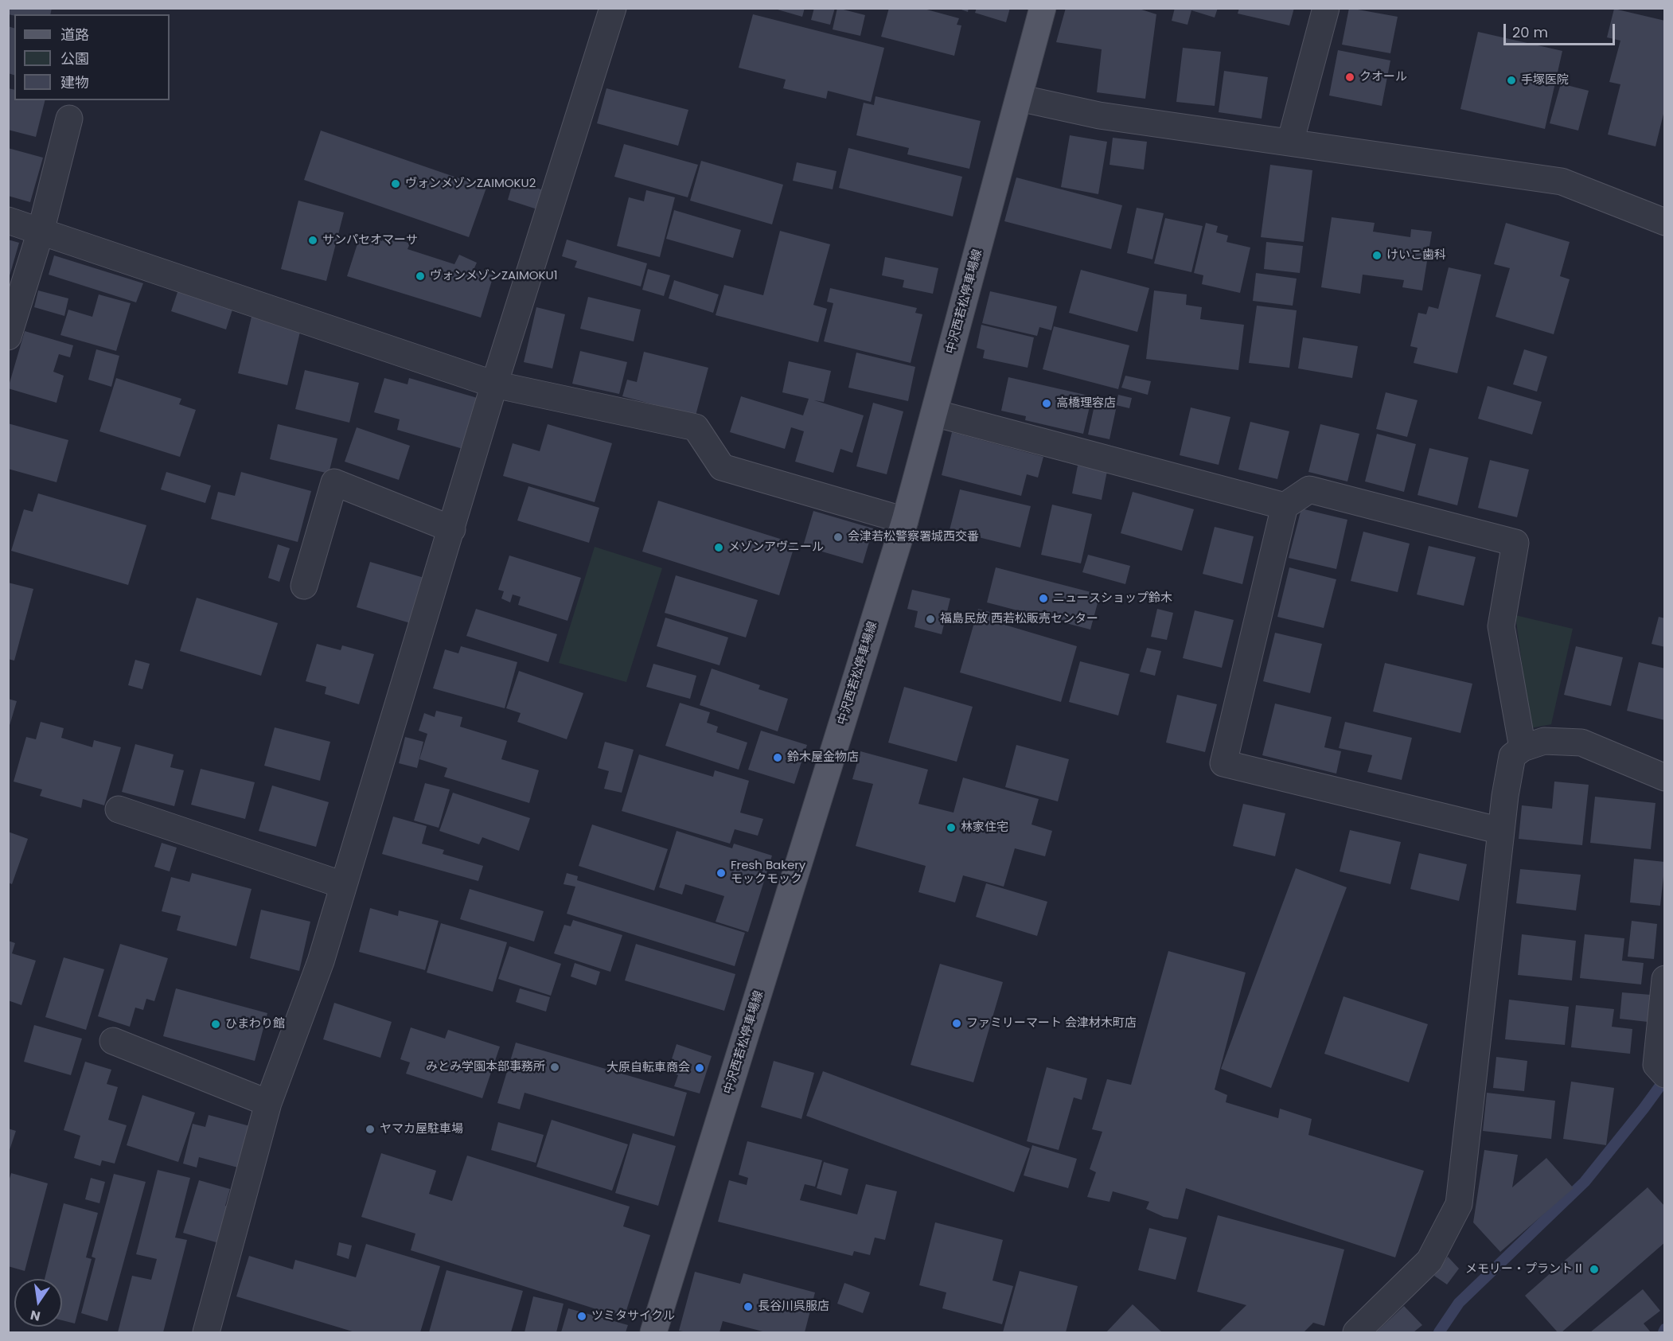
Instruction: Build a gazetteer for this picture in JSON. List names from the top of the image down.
{
  "streets": {
    "main road": ["中沢西若松停車場線"]
  },
  "places": [
    "クオール",
    "手塚医院",
    "ヴォンメゾンZAIMOKU2",
    "サンパセオマーサ",
    "けいこ歯科",
    "ヴォンメゾンZAIMOKU1",
    "高橋理容店",
    "会津若松警察署城西交番",
    "メゾンアヴニール",
    "ニュースショップ鈴木",
    "福島民放 西若松販売センター",
    "鈴木屋金物店",
    "林家住宅",
    "Fresh Bakery モックモック",
    "ファミリーマート 会津材木町店",
    "ひまわり館",
    "みとみ学園本部事務所",
    "大原自転車商会",
    "ヤマカ屋駐車場",
    "メモリー・プラントⅡ",
    "長谷川呉服店",
    "ツミタサイクル"
  ],
  "legend": ["道路", "公園", "建物"],
  "scale_bar": "20 m",
  "north": "bottom"
}
